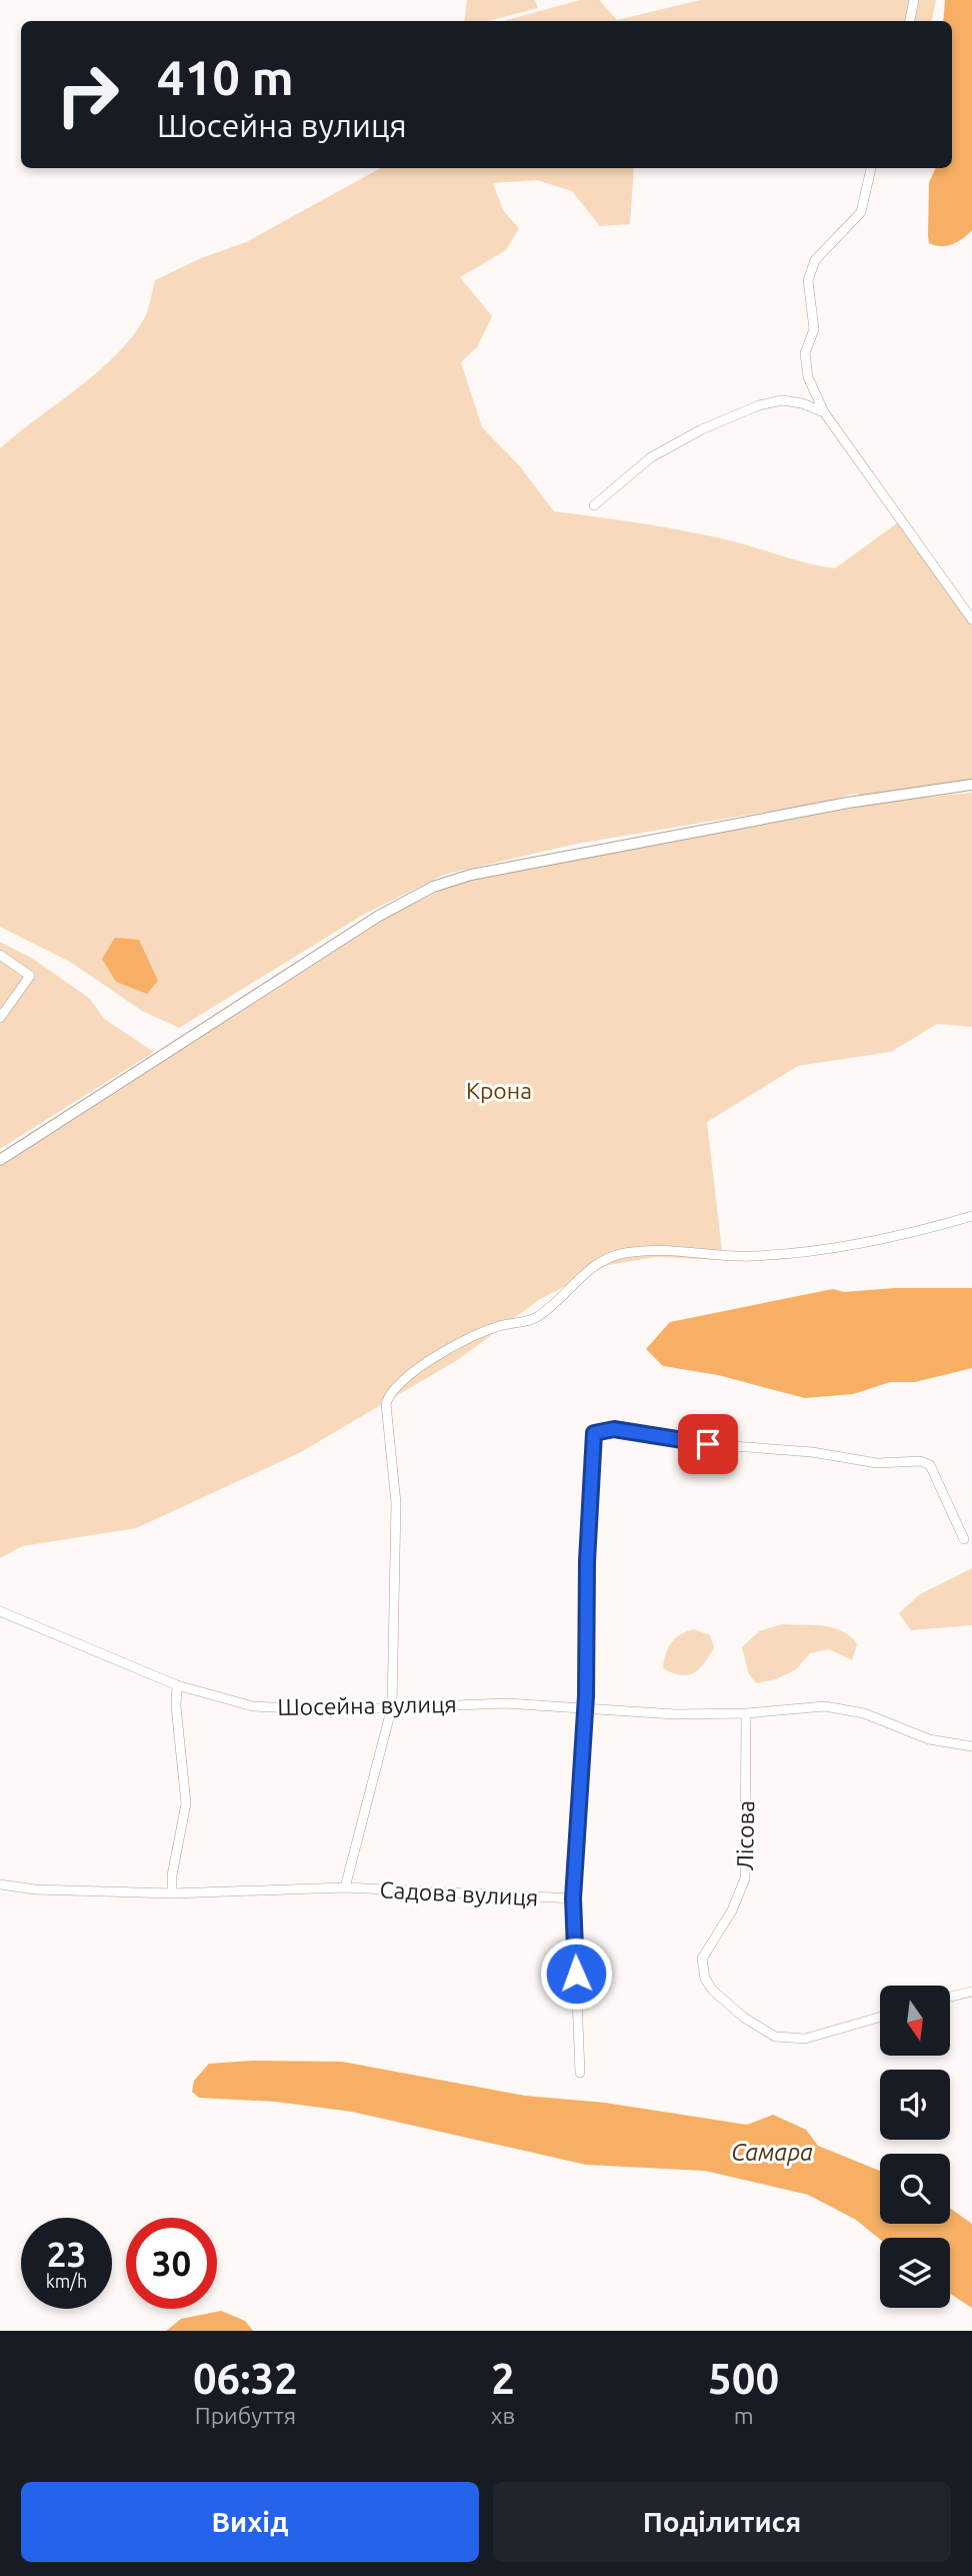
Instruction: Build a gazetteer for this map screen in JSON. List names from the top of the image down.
{
  "streets": {
    "street": ["Шосейна вулиця", "Лісова", "Садова вулиця"]
  },
  "crossings": [
    ["Шосейна вулиця", "Лісова"],
    ["Шосейна вулиця", "Садова вулиця"]
  ],
  "water": ["Самара"],
  "parks": ["Крона"],
  "north": "bottom",
  "page": {
    "turn": ["410 m", "Шосейна вулиця"],
    "speed": "23 km/h",
    "limit": "30",
    "eta": [
      "06:32",
      "Прибуття",
      "2",
      "хв",
      "500",
      "m"
    ],
    "buttons": ["Вихід", "Поділитися"]
  }
}
